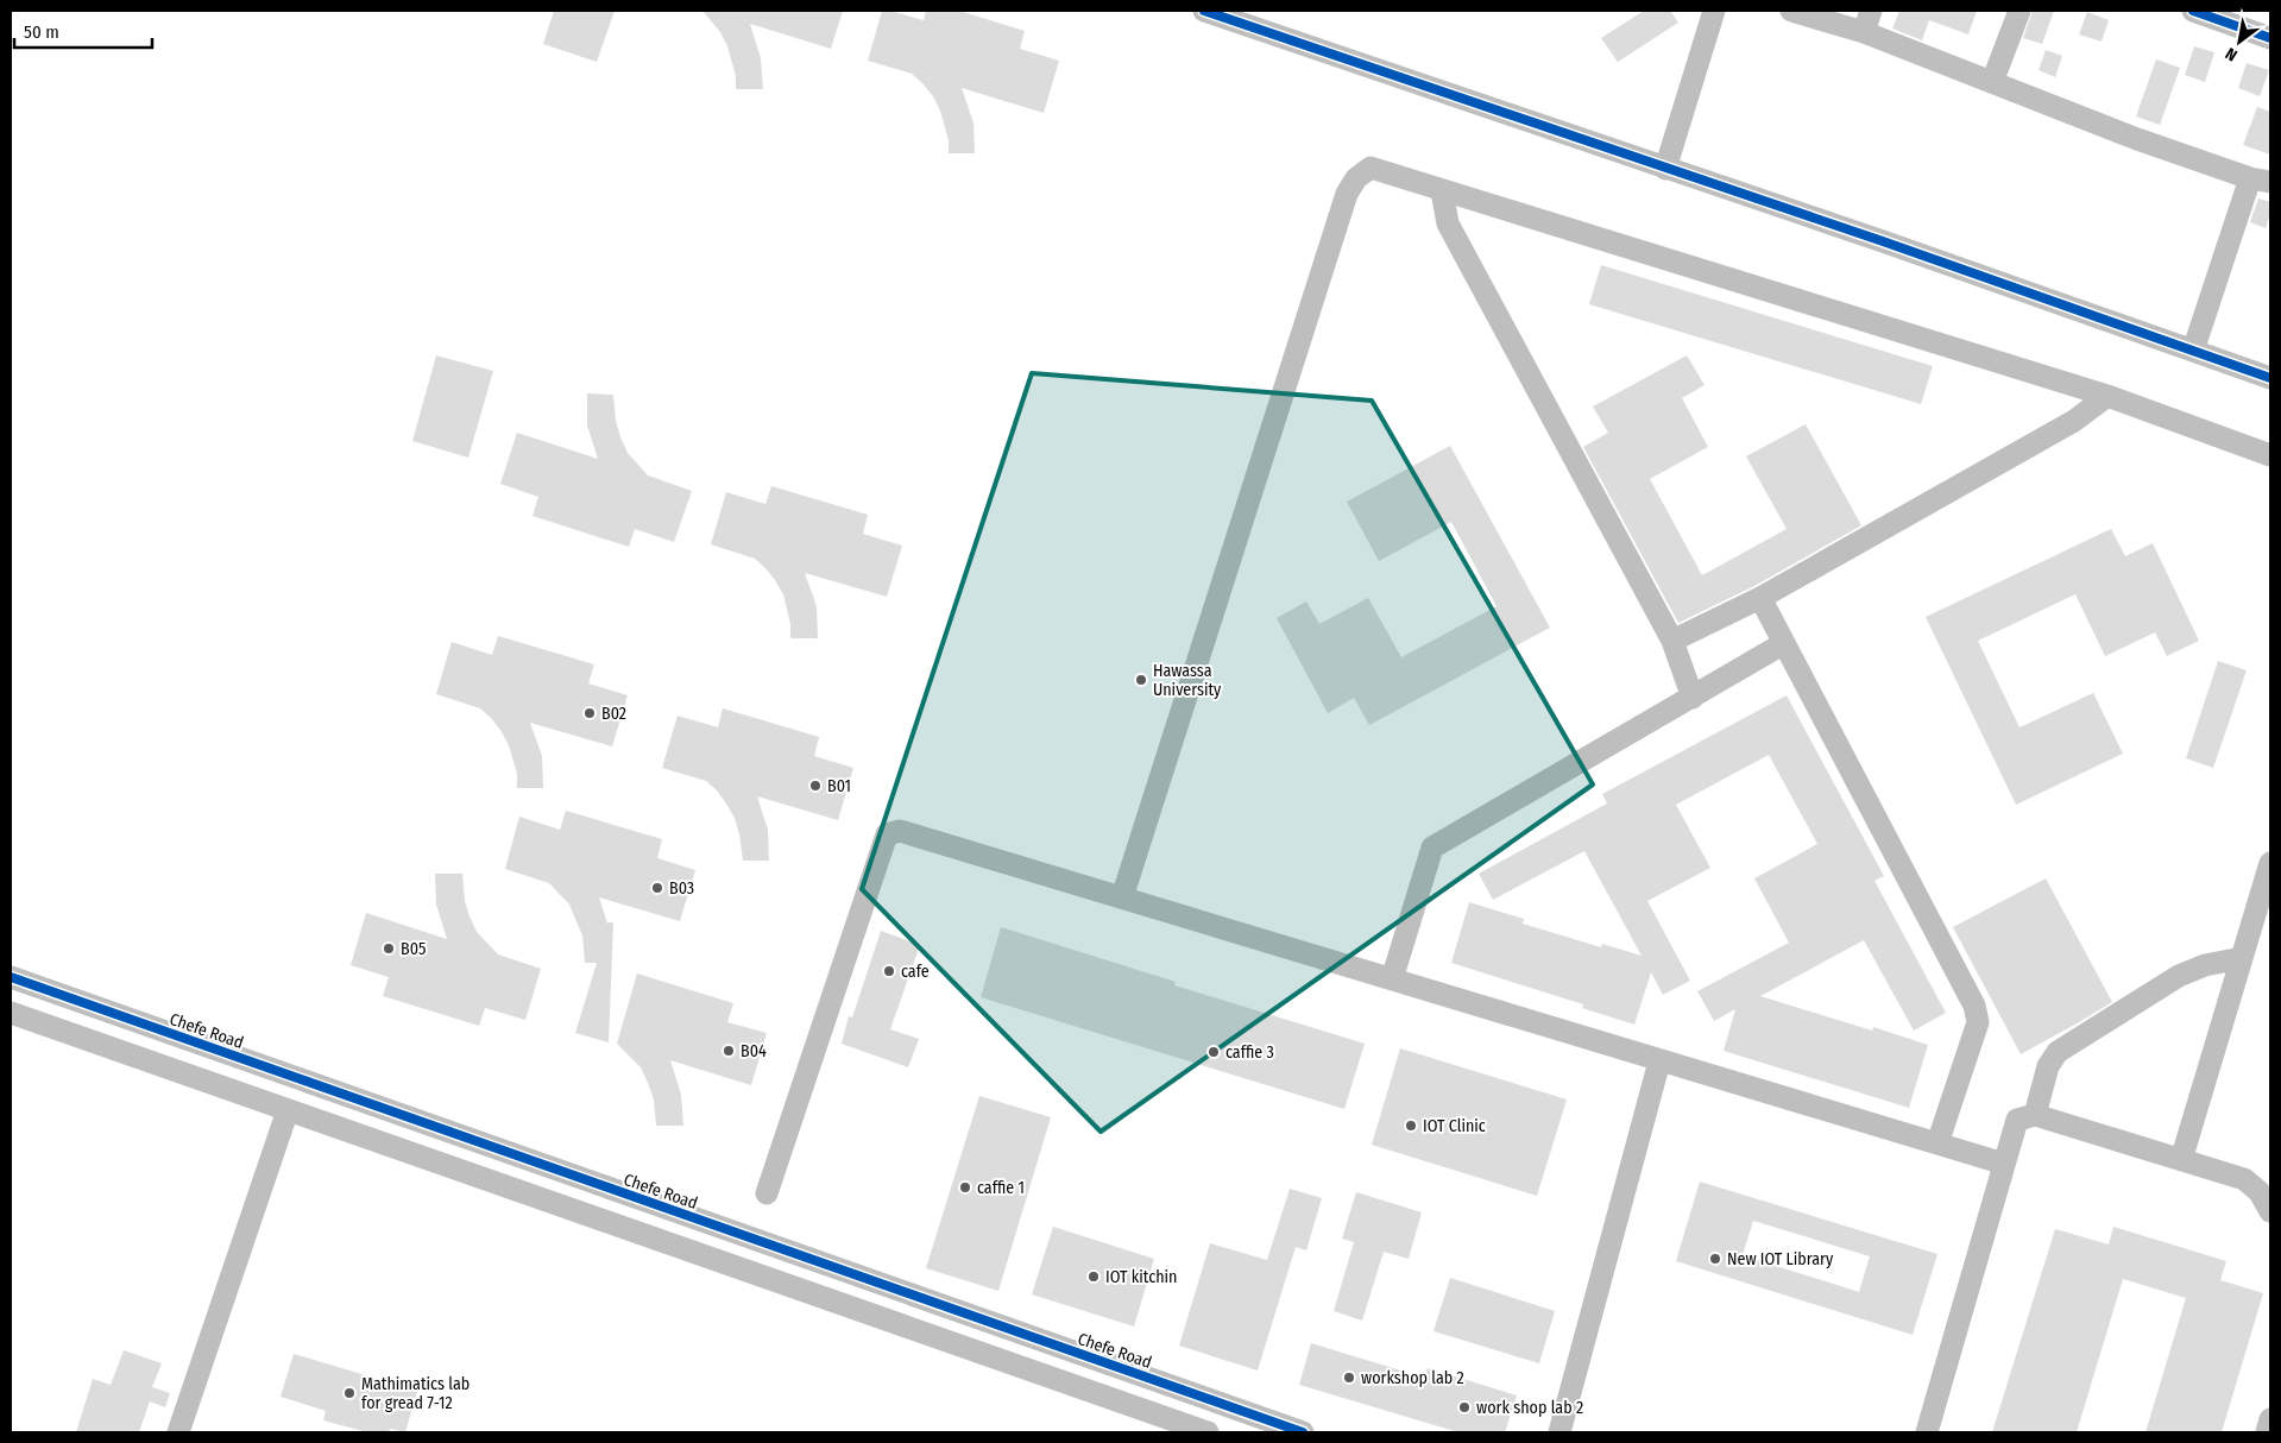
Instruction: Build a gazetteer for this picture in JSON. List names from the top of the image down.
{
  "streets": {
    "street": ["Chefe Road"]
  },
  "places": [
    "Hawassa University",
    "B02",
    "B01",
    "B03",
    "B05",
    "cafe",
    "B04",
    "caffie 3",
    "IOT Clinic",
    "caffie 1",
    "New IOT Library",
    "IOT kitchin",
    "workshop lab 2",
    "Mathimatics lab for gread 7-12",
    "work shop lab 2"
  ],
  "scale_bar": "50 m",
  "north": "bottom left"
}
